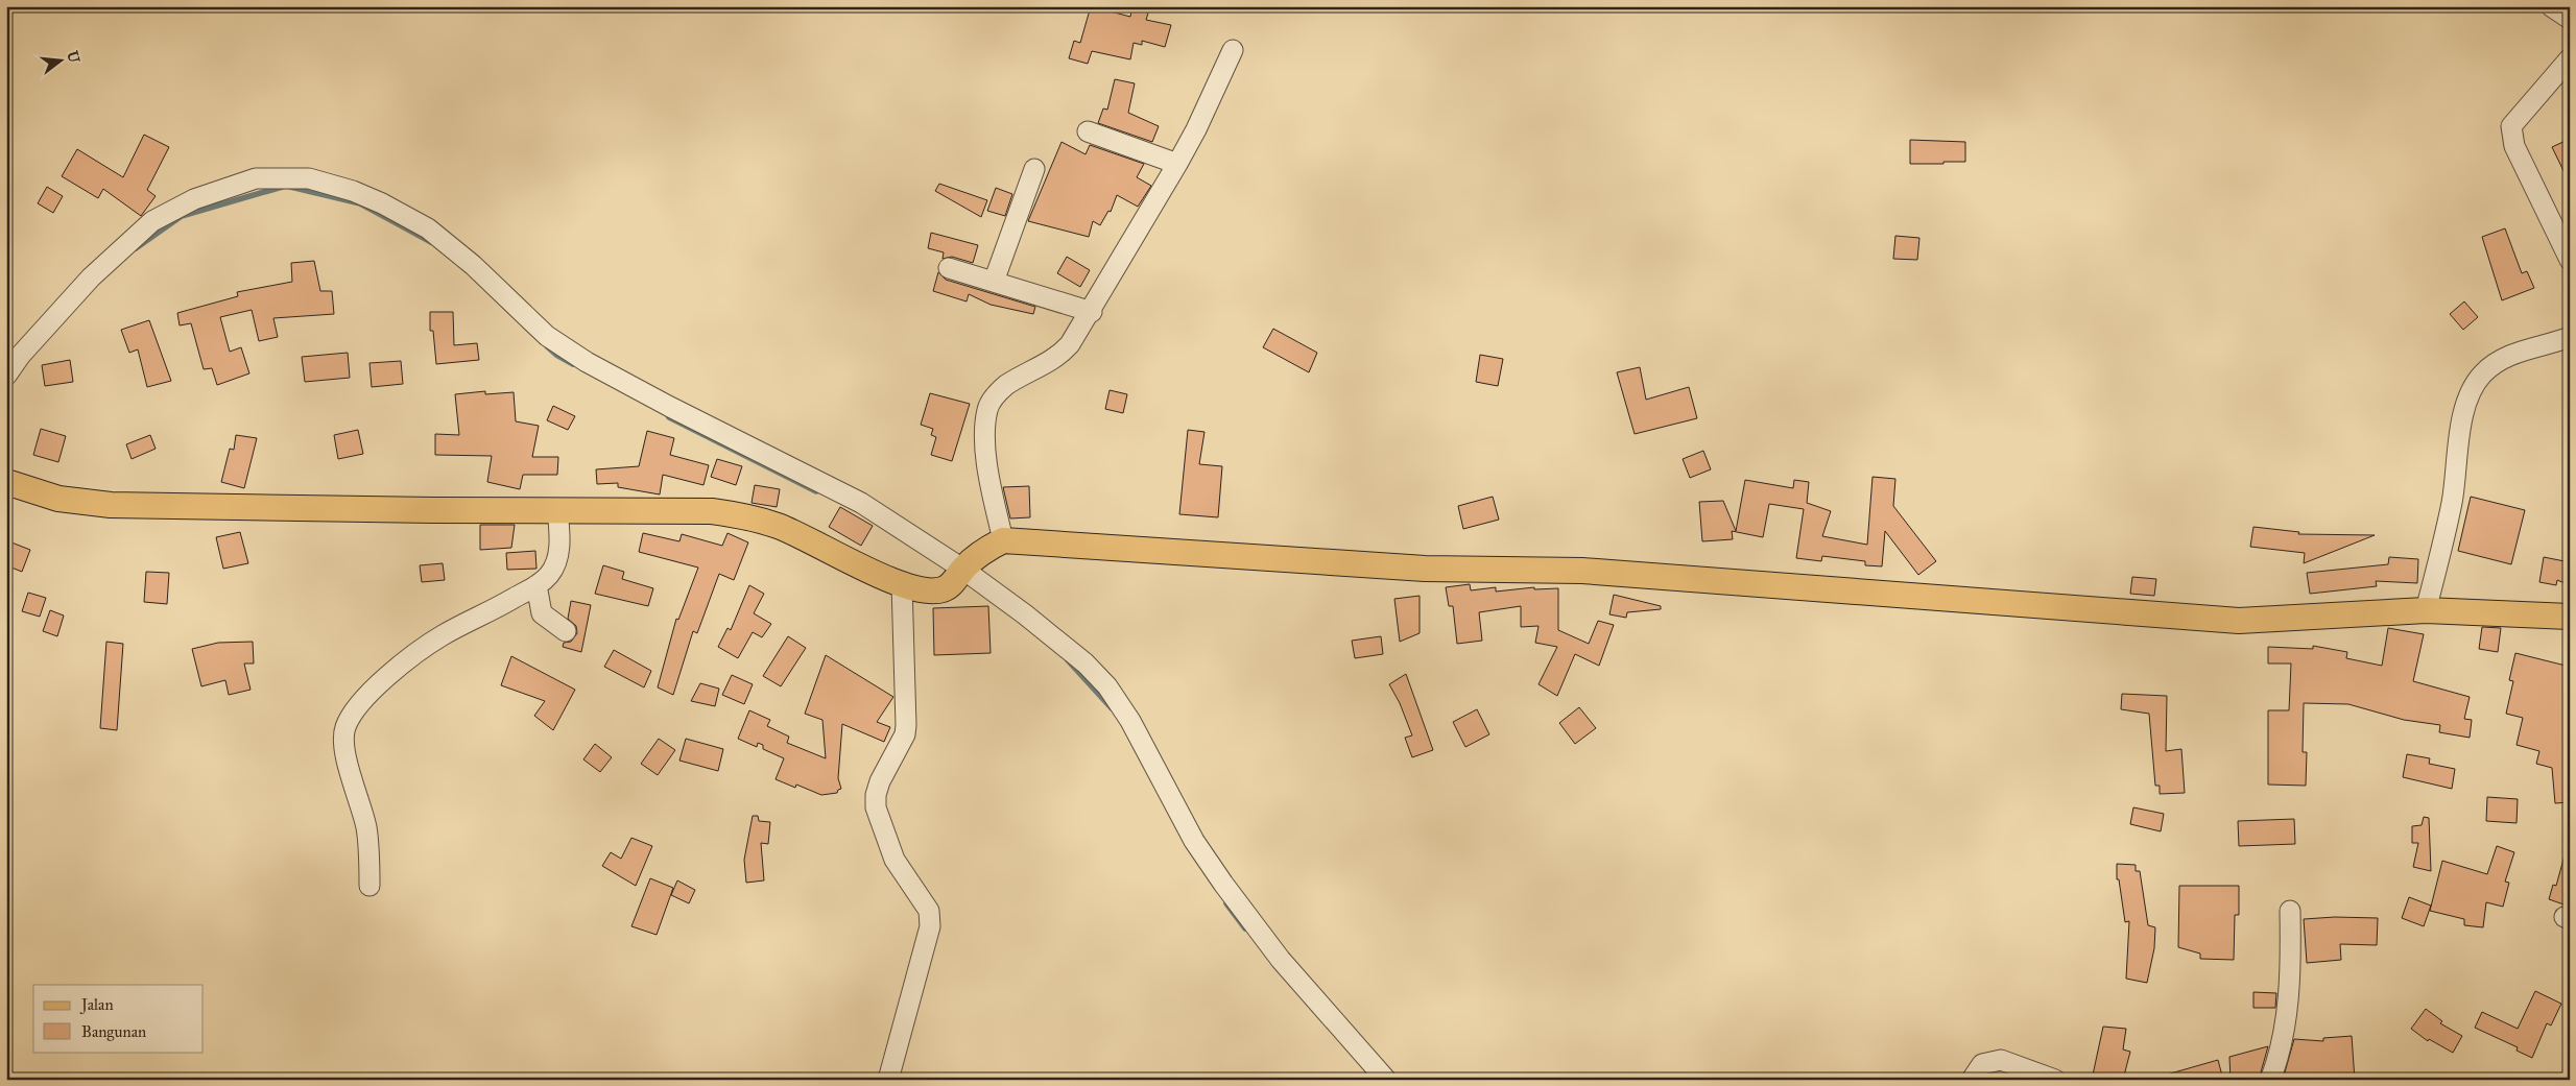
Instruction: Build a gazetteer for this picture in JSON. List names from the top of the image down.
{
  "legend": ["Jalan", "Bangunan"],
  "north": "right"
}
